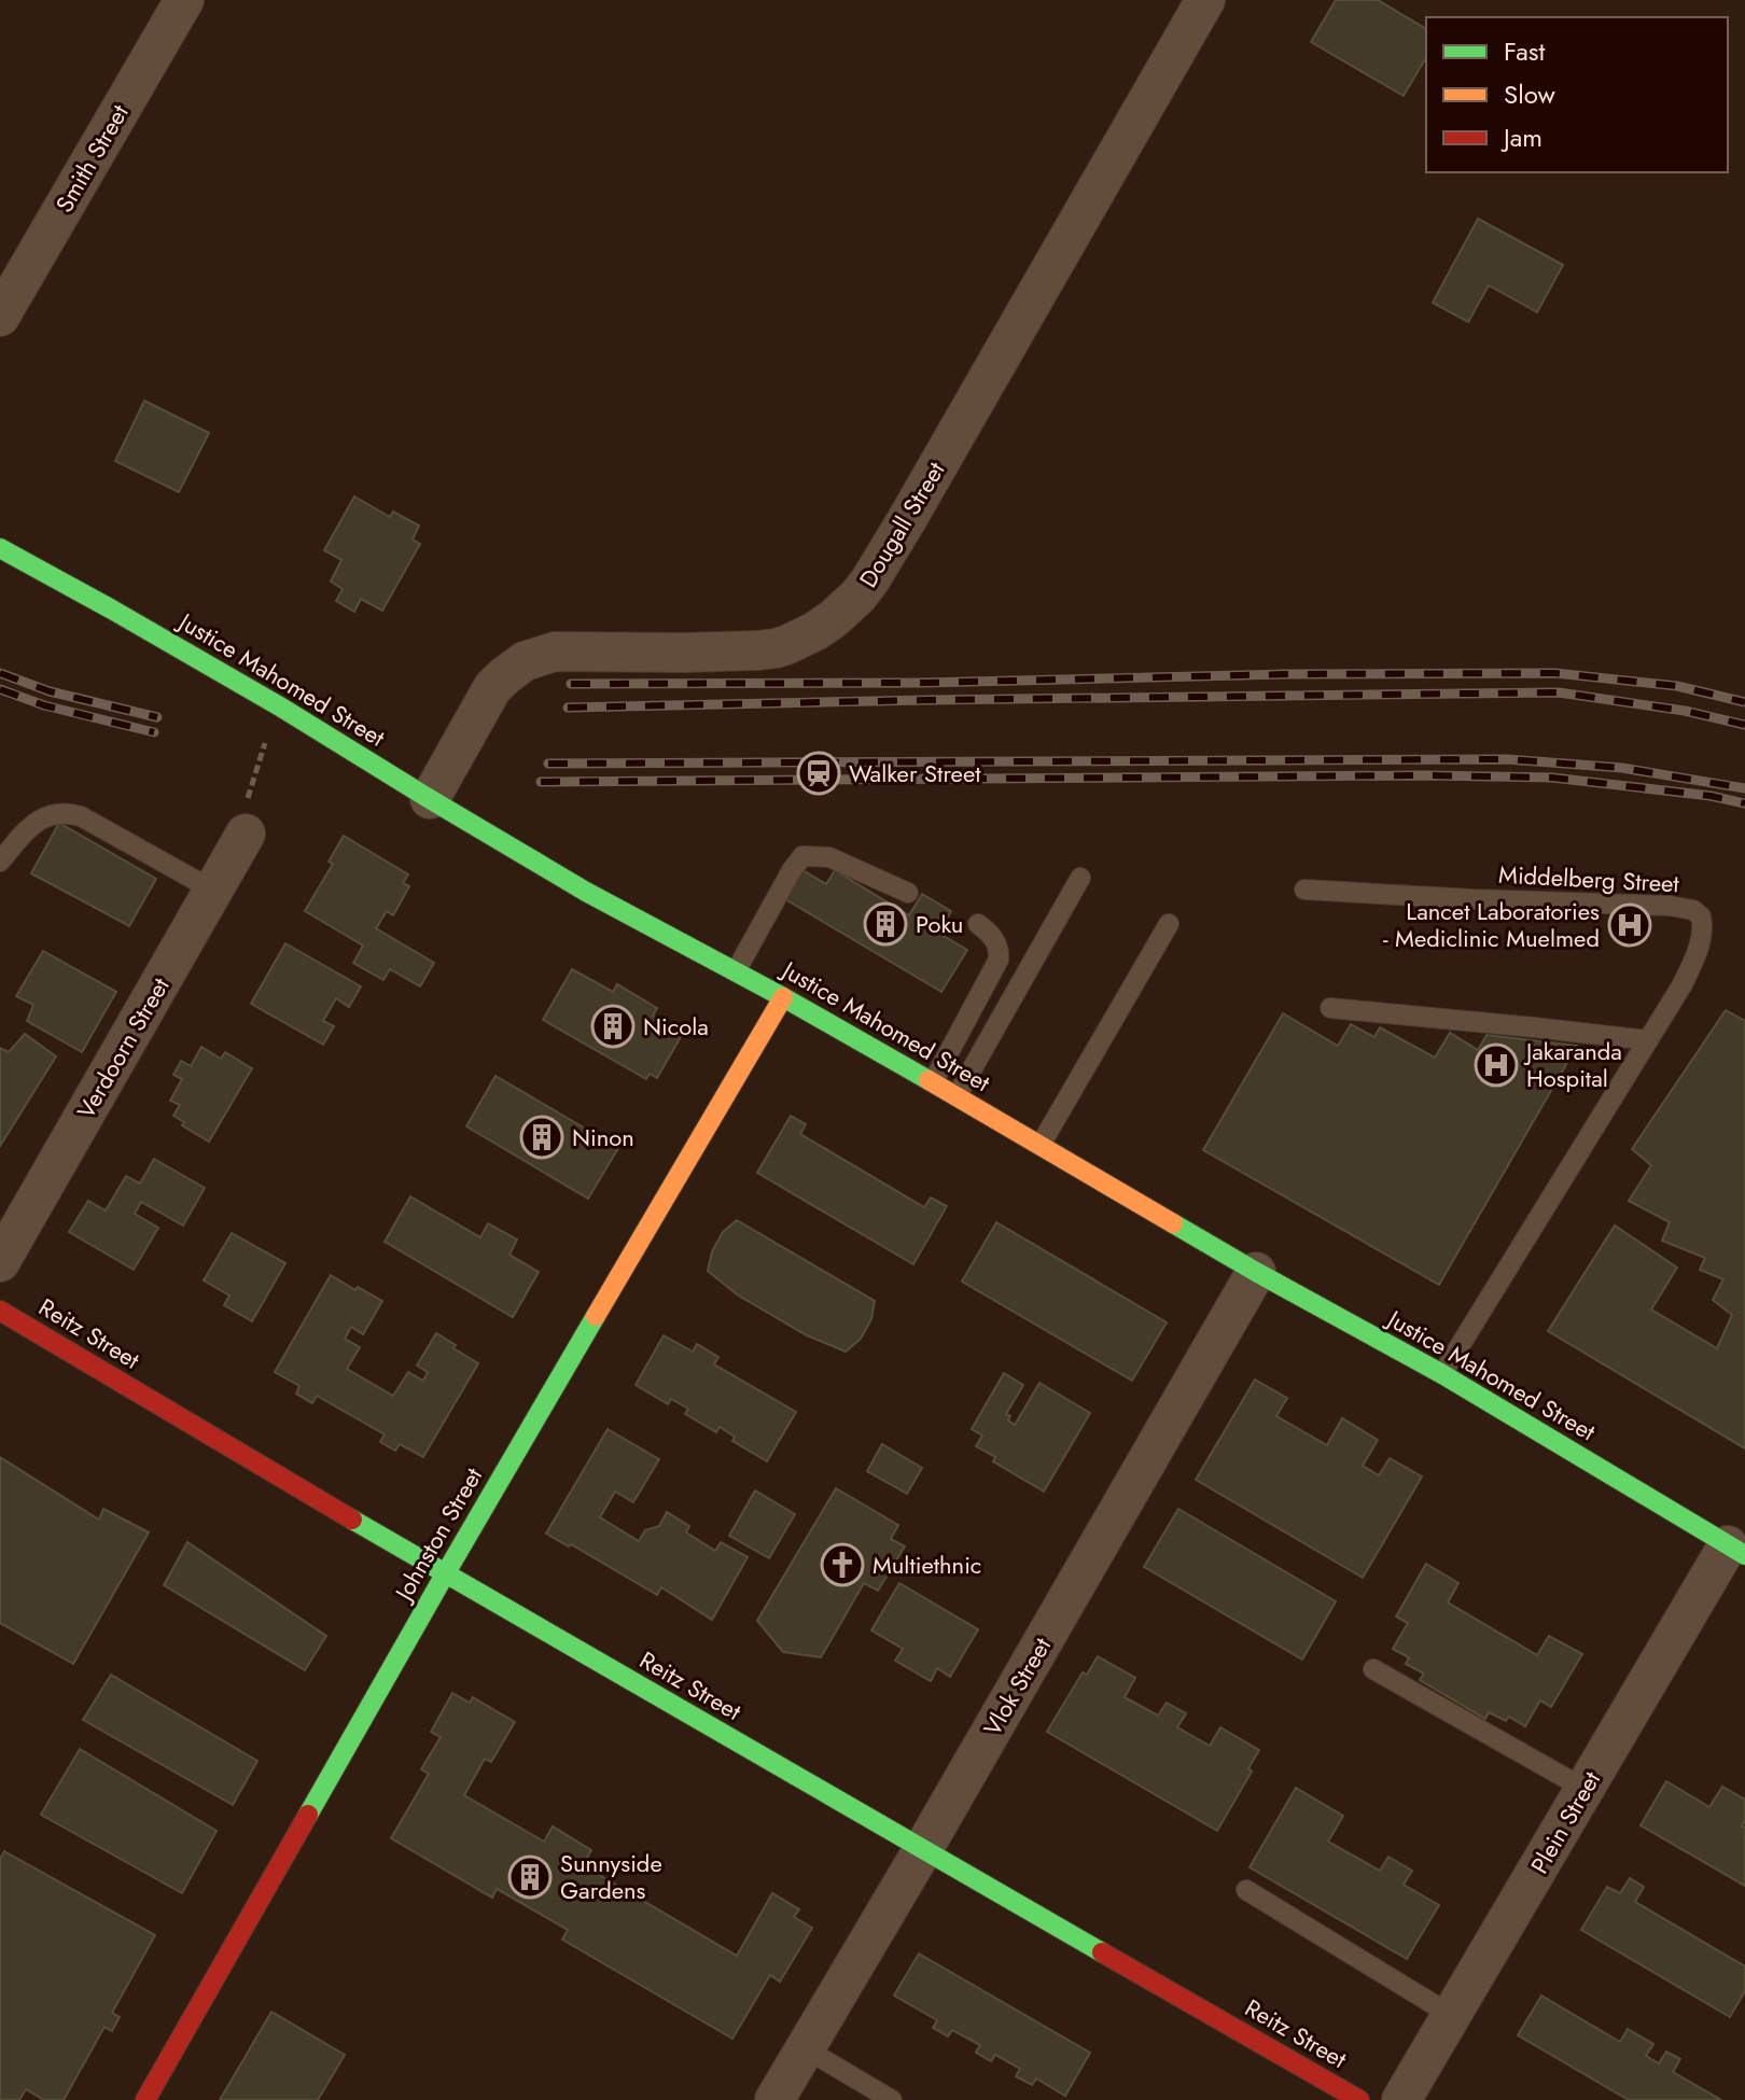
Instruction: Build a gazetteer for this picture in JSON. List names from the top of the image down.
{
  "streets": {
    "street": [
      "Smith Street",
      "Dougall Street",
      "Justice Mahomed Street",
      "Verdoorn Street",
      "Reitz Street",
      "Johnston Street",
      "Vlok Street",
      "Plein Street"
    ],
    "lane": ["Middelberg Street"]
  },
  "crossings": [
    ["Dougall Street", "Justice Mahomed Street"],
    ["Justice Mahomed Street", "Middelberg Street"],
    ["Justice Mahomed Street", "Johnston Street"],
    ["Justice Mahomed Street", "Vlok Street"],
    ["Justice Mahomed Street", "Plein Street"],
    ["Reitz Street", "Johnston Street"],
    ["Reitz Street", "Vlok Street"]
  ],
  "places": {
    "station": ["Walker Street"],
    "building": [
      "Poku",
      "Nicola",
      "Ninon",
      "Sunnyside Gardens"
    ],
    "hospital": ["Lancet Laboratories - Mediclinic Muelmed", "Jakaranda Hospital"],
    "church": ["Multiethnic"]
  },
  "legend": ["Fast", "Slow", "Jam"]
}
